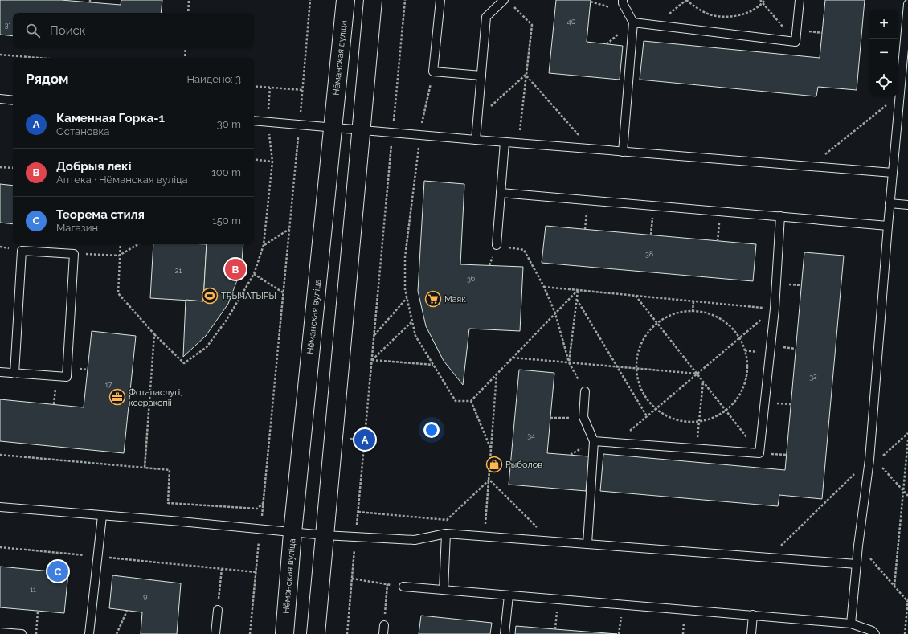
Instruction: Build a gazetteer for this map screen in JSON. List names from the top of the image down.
{
  "streets": {
    "main road": ["Нёманская вуліца"]
  },
  "places": {
    "sports": ["ТРЫЧАТЫРЫ"],
    "supermarket": ["Маяк"],
    "office": ["Фотапаслугі, ксеракопіі"],
    "shop": ["Рыболов"]
  },
  "house_numbers": [
    "40",
    "31",
    "38",
    "21",
    "36",
    "32",
    "17",
    "34",
    "11",
    "9"
  ],
  "page": {
    "map_buttons": ["+", "−"],
    "search": "Поиск",
    "heading": ["Рядом", "Найдено: 3"],
    "list": [
      {
        "mark": "A",
        "name": "Каменная Горка-1",
        "note": "Остановка",
        "value": "30 m"
      },
      {
        "mark": "B",
        "name": "Добрыя лекі",
        "note": "Аптека · Нёманская вуліца",
        "value": "100 m"
      },
      {
        "mark": "C",
        "name": "Теорема стиля",
        "note": "Магазин",
        "value": "150 m"
      }
    ],
    "pins": ["B", "A", "C"]
  }
}
